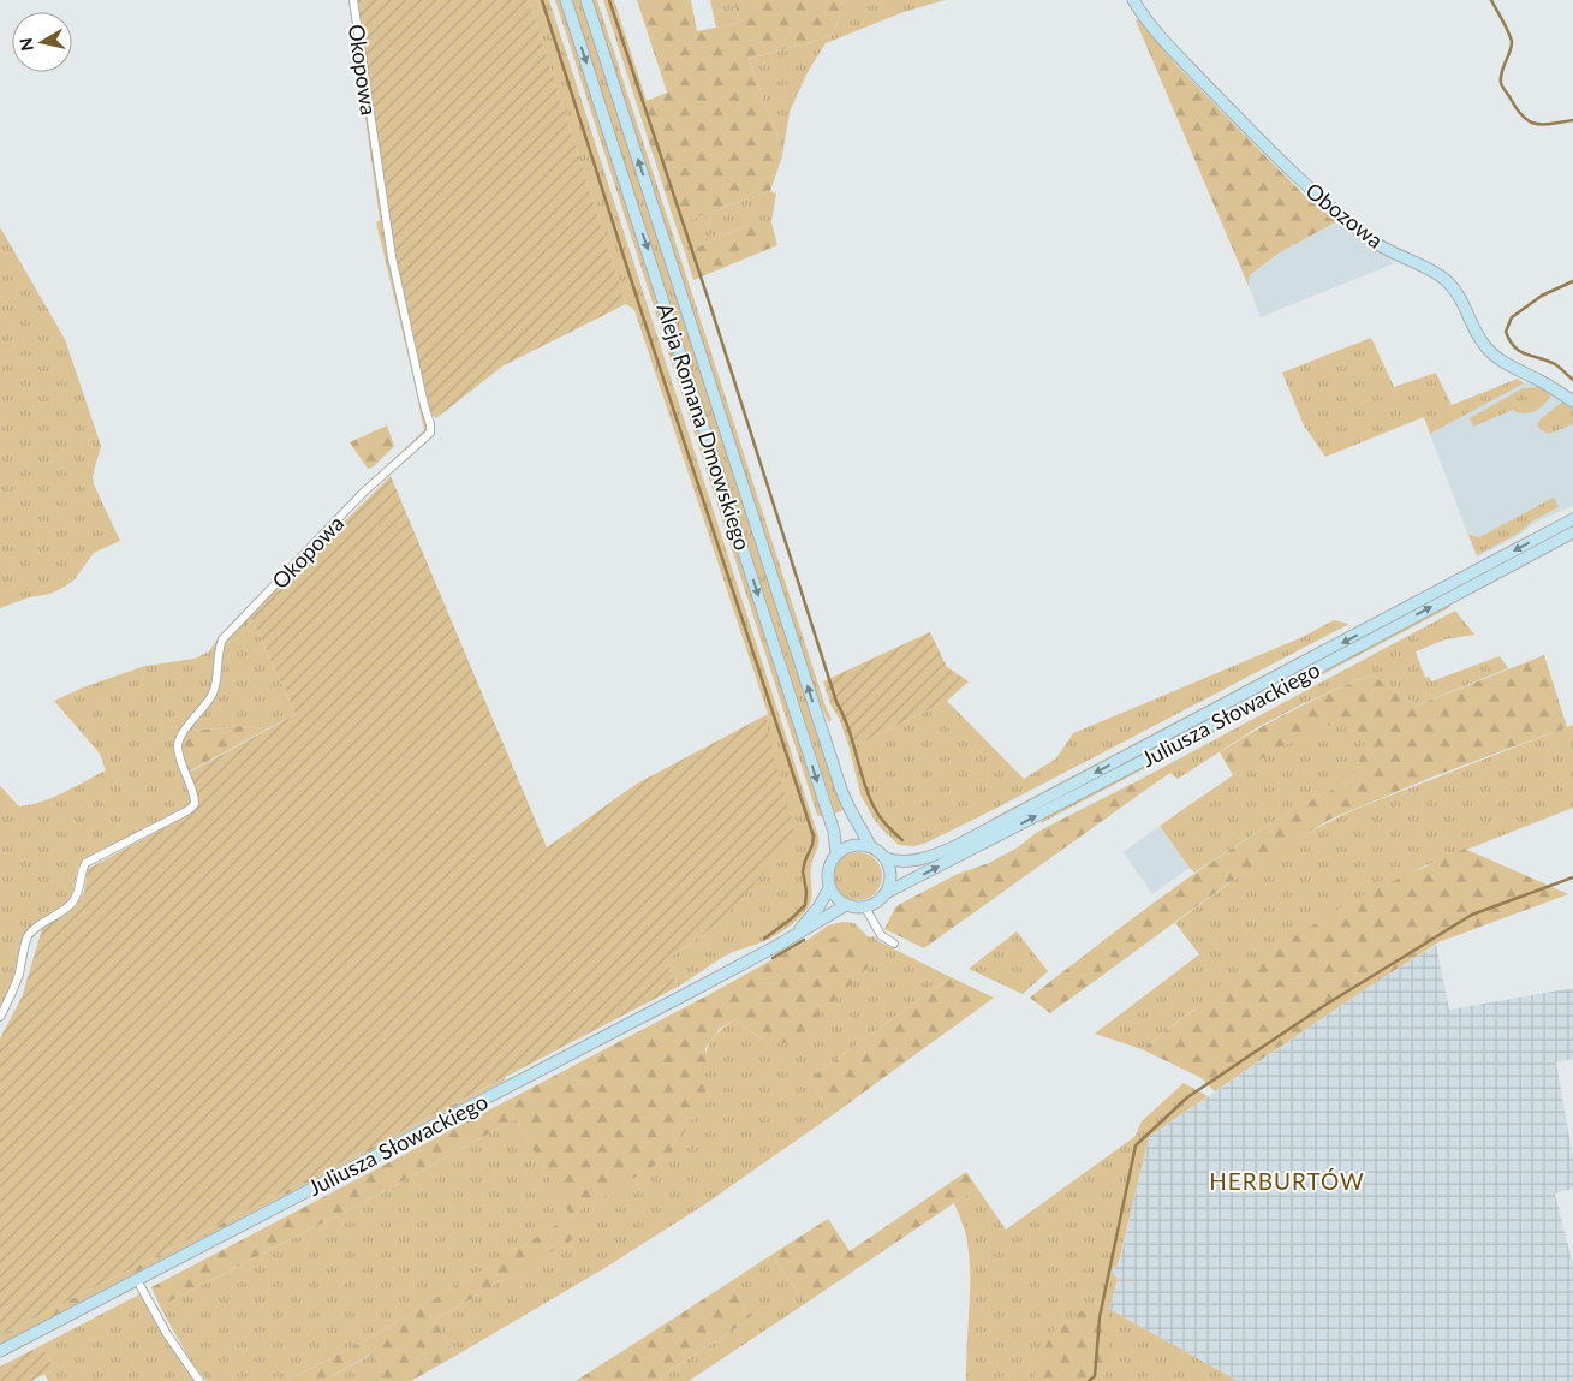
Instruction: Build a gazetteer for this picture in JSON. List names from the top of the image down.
{
  "streets": {
    "main road": ["Obozowa", "Aleja Romana Dmowskiego", "Juliusza Słowackiego"],
    "street": ["Okopowa"]
  },
  "crossings": [
    ["Aleja Romana Dmowskiego", "Juliusza Słowackiego"]
  ],
  "districts": ["HERBURTÓW"],
  "north": "left"
}
